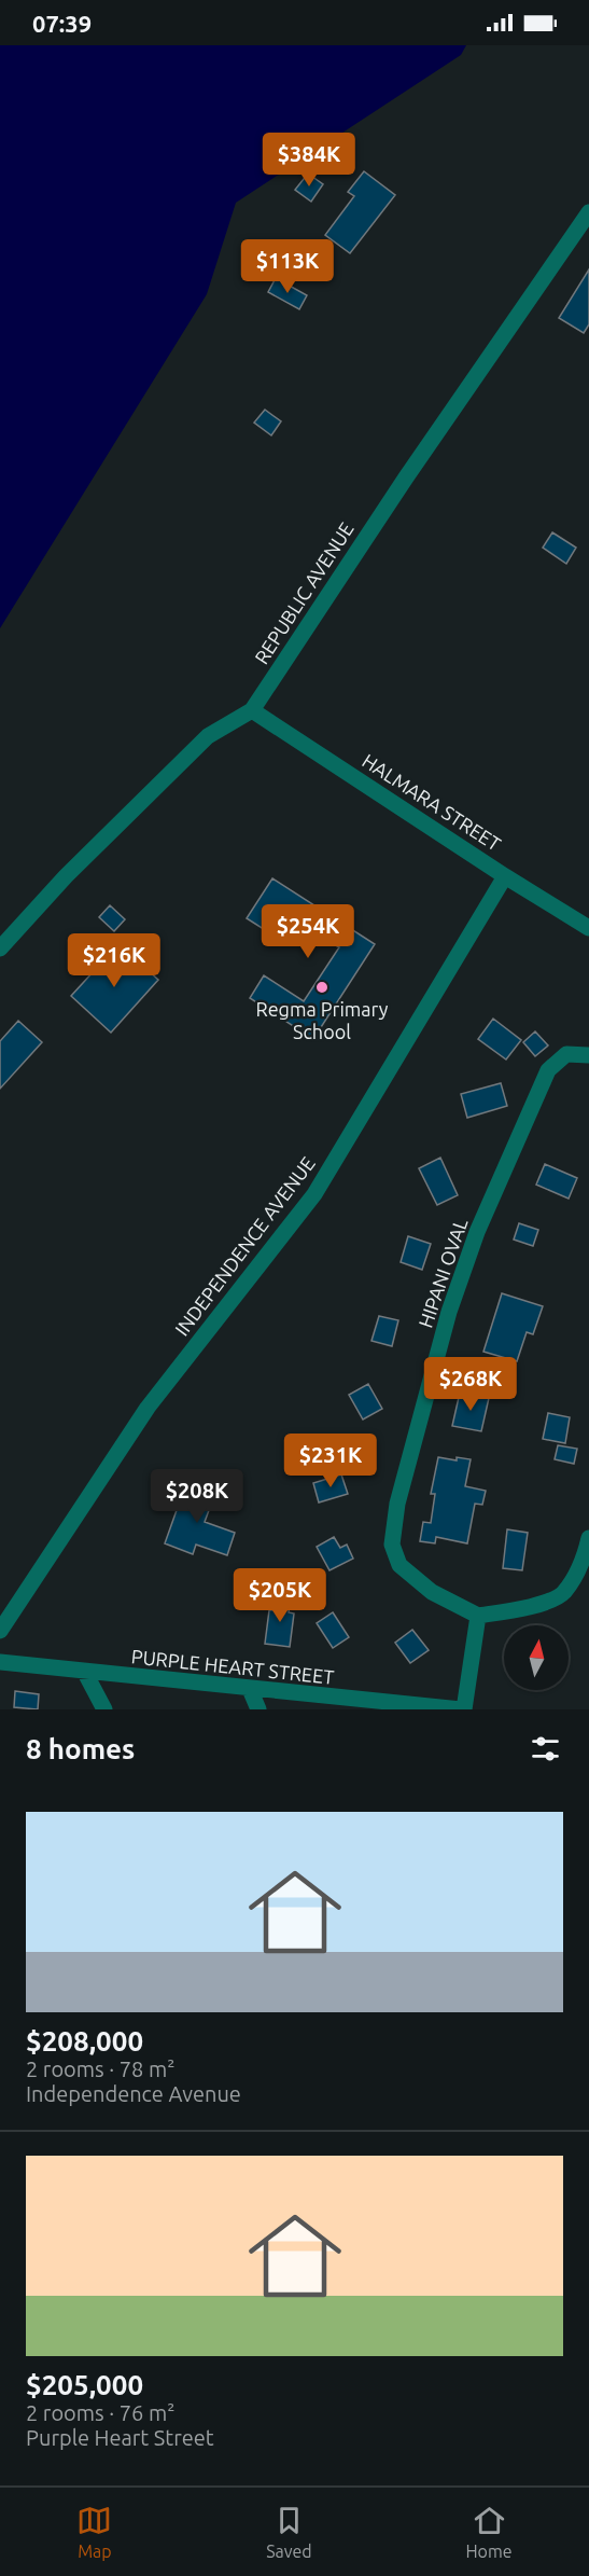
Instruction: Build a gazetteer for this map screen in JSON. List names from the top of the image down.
{
  "streets": {
    "street": [
      "REPUBLIC AVENUE",
      "HALMARA STREET",
      "INDEPENDENCE AVENUE",
      "HIPANI OVAL",
      "PURPLE HEART STREET"
    ]
  },
  "crossings": [
    ["REPUBLIC AVENUE", "HALMARA STREET"],
    ["HALMARA STREET", "INDEPENDENCE AVENUE"]
  ],
  "places": ["Regma Primary School"],
  "north": "top",
  "page": {
    "status": "07:39",
    "price": [
      "$384K",
      "$113K",
      "$254K",
      "$216K",
      "$268K",
      "$231K",
      "$208K",
      "$205K"
    ],
    "heading": "8 homes",
    "list": [
      {
        "name": "$208,000",
        "note": "2 rooms · 78 m² · Independence Avenue"
      },
      {
        "name": "$205,000",
        "note": "2 rooms · 76 m² · Purple Heart Street"
      }
    ],
    "tabs": ["Map", "Saved", "Home"]
  }
}
